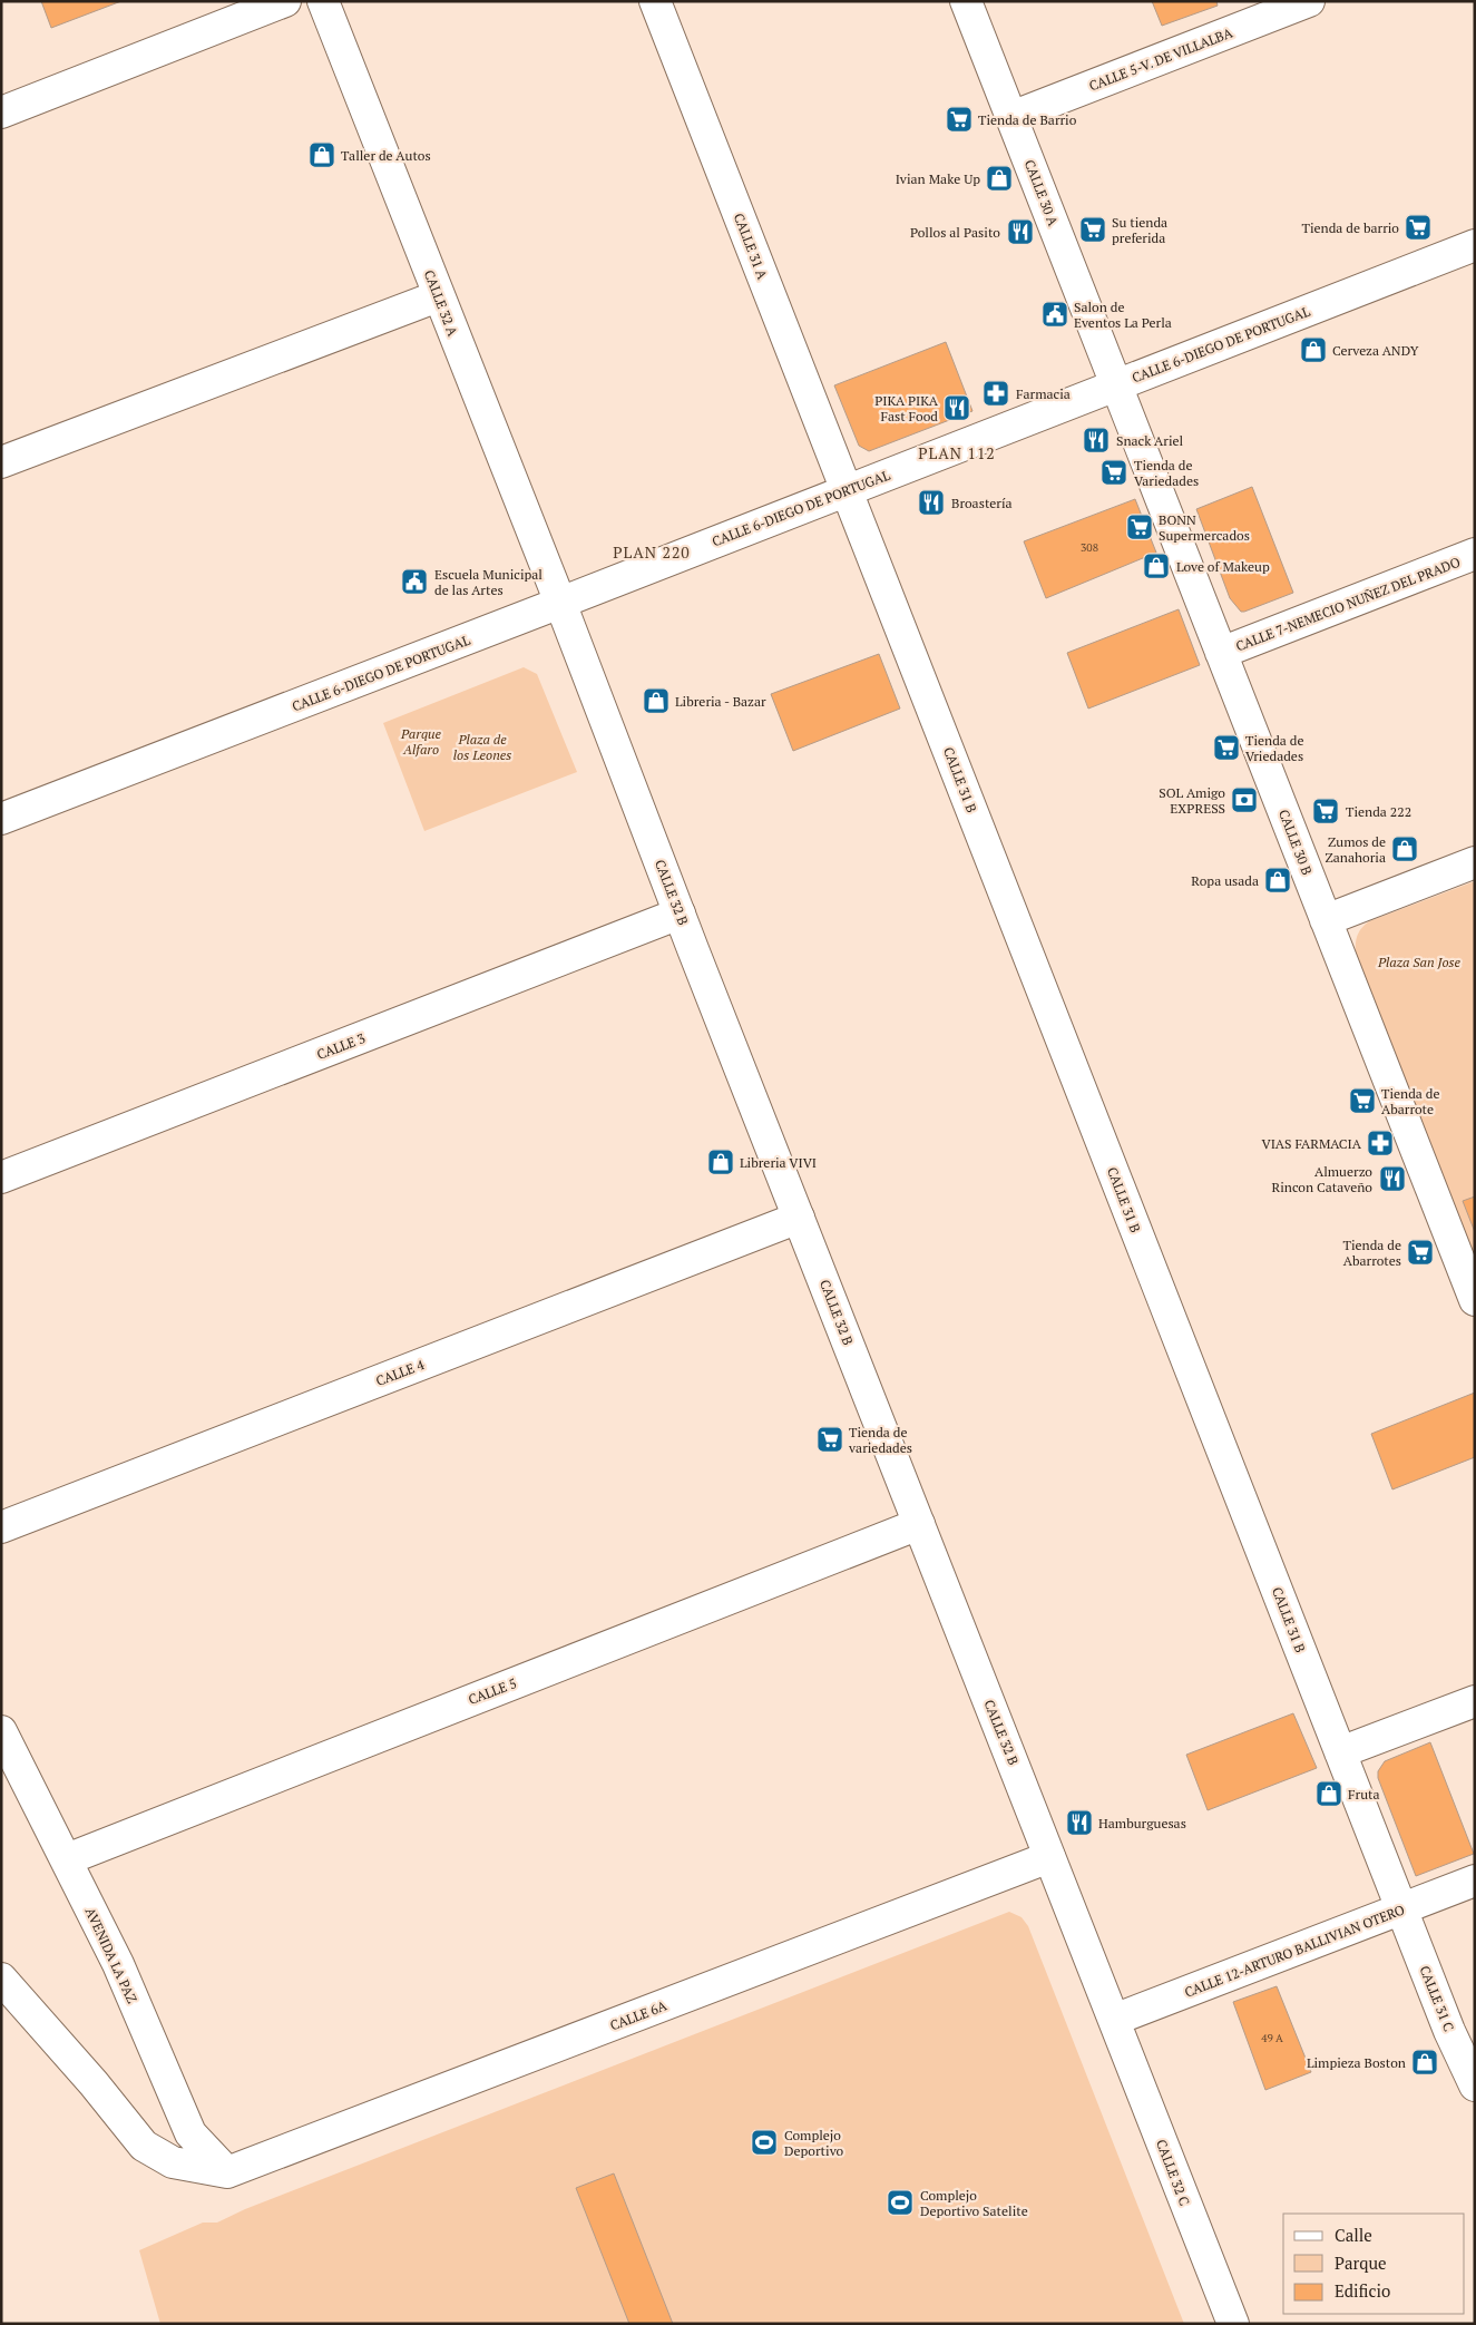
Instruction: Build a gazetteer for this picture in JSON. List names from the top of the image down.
{
  "streets": {
    "street": [
      "CALLE 5-V. DE VILLALBA",
      "CALLE 30 A",
      "CALLE 31 A",
      "CALLE 32 A",
      "CALLE 6-DIEGO DE PORTUGAL",
      "CALLE 7-NEMECIO NUÑEZ DEL PRADO",
      "CALLE 31 B",
      "CALLE 30 B",
      "CALLE 32 B",
      "CALLE 3",
      "CALLE 4",
      "CALLE 5",
      "CALLE 12-ARTURO BALLIVIAN OTERO",
      "AVENIDA LA PAZ",
      "CALLE 31 C",
      "CALLE 6A",
      "CALLE 32 C"
    ]
  },
  "crossings": [
    ["CALLE 5-V. DE VILLALBA", "CALLE 30 A"],
    ["CALLE 30 A", "CALLE 6-DIEGO DE PORTUGAL"],
    ["CALLE 30 A", "CALLE 30 B"],
    ["CALLE 31 A", "CALLE 6-DIEGO DE PORTUGAL"],
    ["CALLE 31 A", "CALLE 31 B"],
    ["CALLE 32 A", "CALLE 6-DIEGO DE PORTUGAL"],
    ["CALLE 32 A", "CALLE 32 B"],
    ["CALLE 6-DIEGO DE PORTUGAL", "CALLE 31 B"],
    ["CALLE 6-DIEGO DE PORTUGAL", "CALLE 30 B"],
    ["CALLE 6-DIEGO DE PORTUGAL", "CALLE 32 B"],
    ["CALLE 7-NEMECIO NUÑEZ DEL PRADO", "CALLE 30 B"],
    ["CALLE 31 B", "CALLE 12-ARTURO BALLIVIAN OTERO"],
    ["CALLE 31 B", "CALLE 31 C"],
    ["CALLE 32 B", "CALLE 3"],
    ["CALLE 32 B", "CALLE 4"],
    ["CALLE 32 B", "CALLE 5"],
    ["CALLE 32 B", "CALLE 12-ARTURO BALLIVIAN OTERO"],
    ["CALLE 32 B", "CALLE 6A"],
    ["CALLE 32 B", "CALLE 32 C"],
    ["CALLE 5", "AVENIDA LA PAZ"],
    ["CALLE 12-ARTURO BALLIVIAN OTERO", "CALLE 31 C"],
    ["CALLE 12-ARTURO BALLIVIAN OTERO", "CALLE 32 C"],
    ["AVENIDA LA PAZ", "CALLE 6A"]
  ],
  "districts": ["PLAN 112", "PLAN 220"],
  "parks": ["Parque Alfaro", "Plaza de los Leones", "Plaza San Jose"],
  "places": {
    "supermarket": [
      "Tienda de Barrio",
      "Tienda de barrio",
      "Su tienda preferida",
      "Tienda de Variedades",
      "BONN Supermercados",
      "Tienda de Vriedades",
      "Tienda 222",
      "Tienda de Abarrote",
      "Tienda de Abarrotes",
      "Tienda de variedades"
    ],
    "shop": [
      "Taller de Autos",
      "Ivian Make Up",
      "Cerveza ANDY",
      "Love of Makeup",
      "Libreria - Bazar",
      "Zumos de Zanahoria",
      "Ropa usada",
      "Libreria VIVI",
      "Fruta",
      "Limpieza Boston"
    ],
    "restaurant": [
      "Pollos al Pasito",
      "PIKA PIKA Fast Food",
      "Snack Ariel",
      "Broastería",
      "Almuerzo Rincon Cataveño",
      "Hamburguesas"
    ],
    "public building": ["Salon de Eventos La Perla", "Escuela Municipal de las Artes"],
    "pharmacy": ["Farmacia", "VIAS FARMACIA"],
    "bank": ["SOL Amigo EXPRESS"],
    "sports": ["Complejo Deportivo", "Complejo Deportivo Satelite"]
  },
  "house_numbers": ["308", "49 A"],
  "legend": ["Calle", "Parque", "Edificio"]
}
